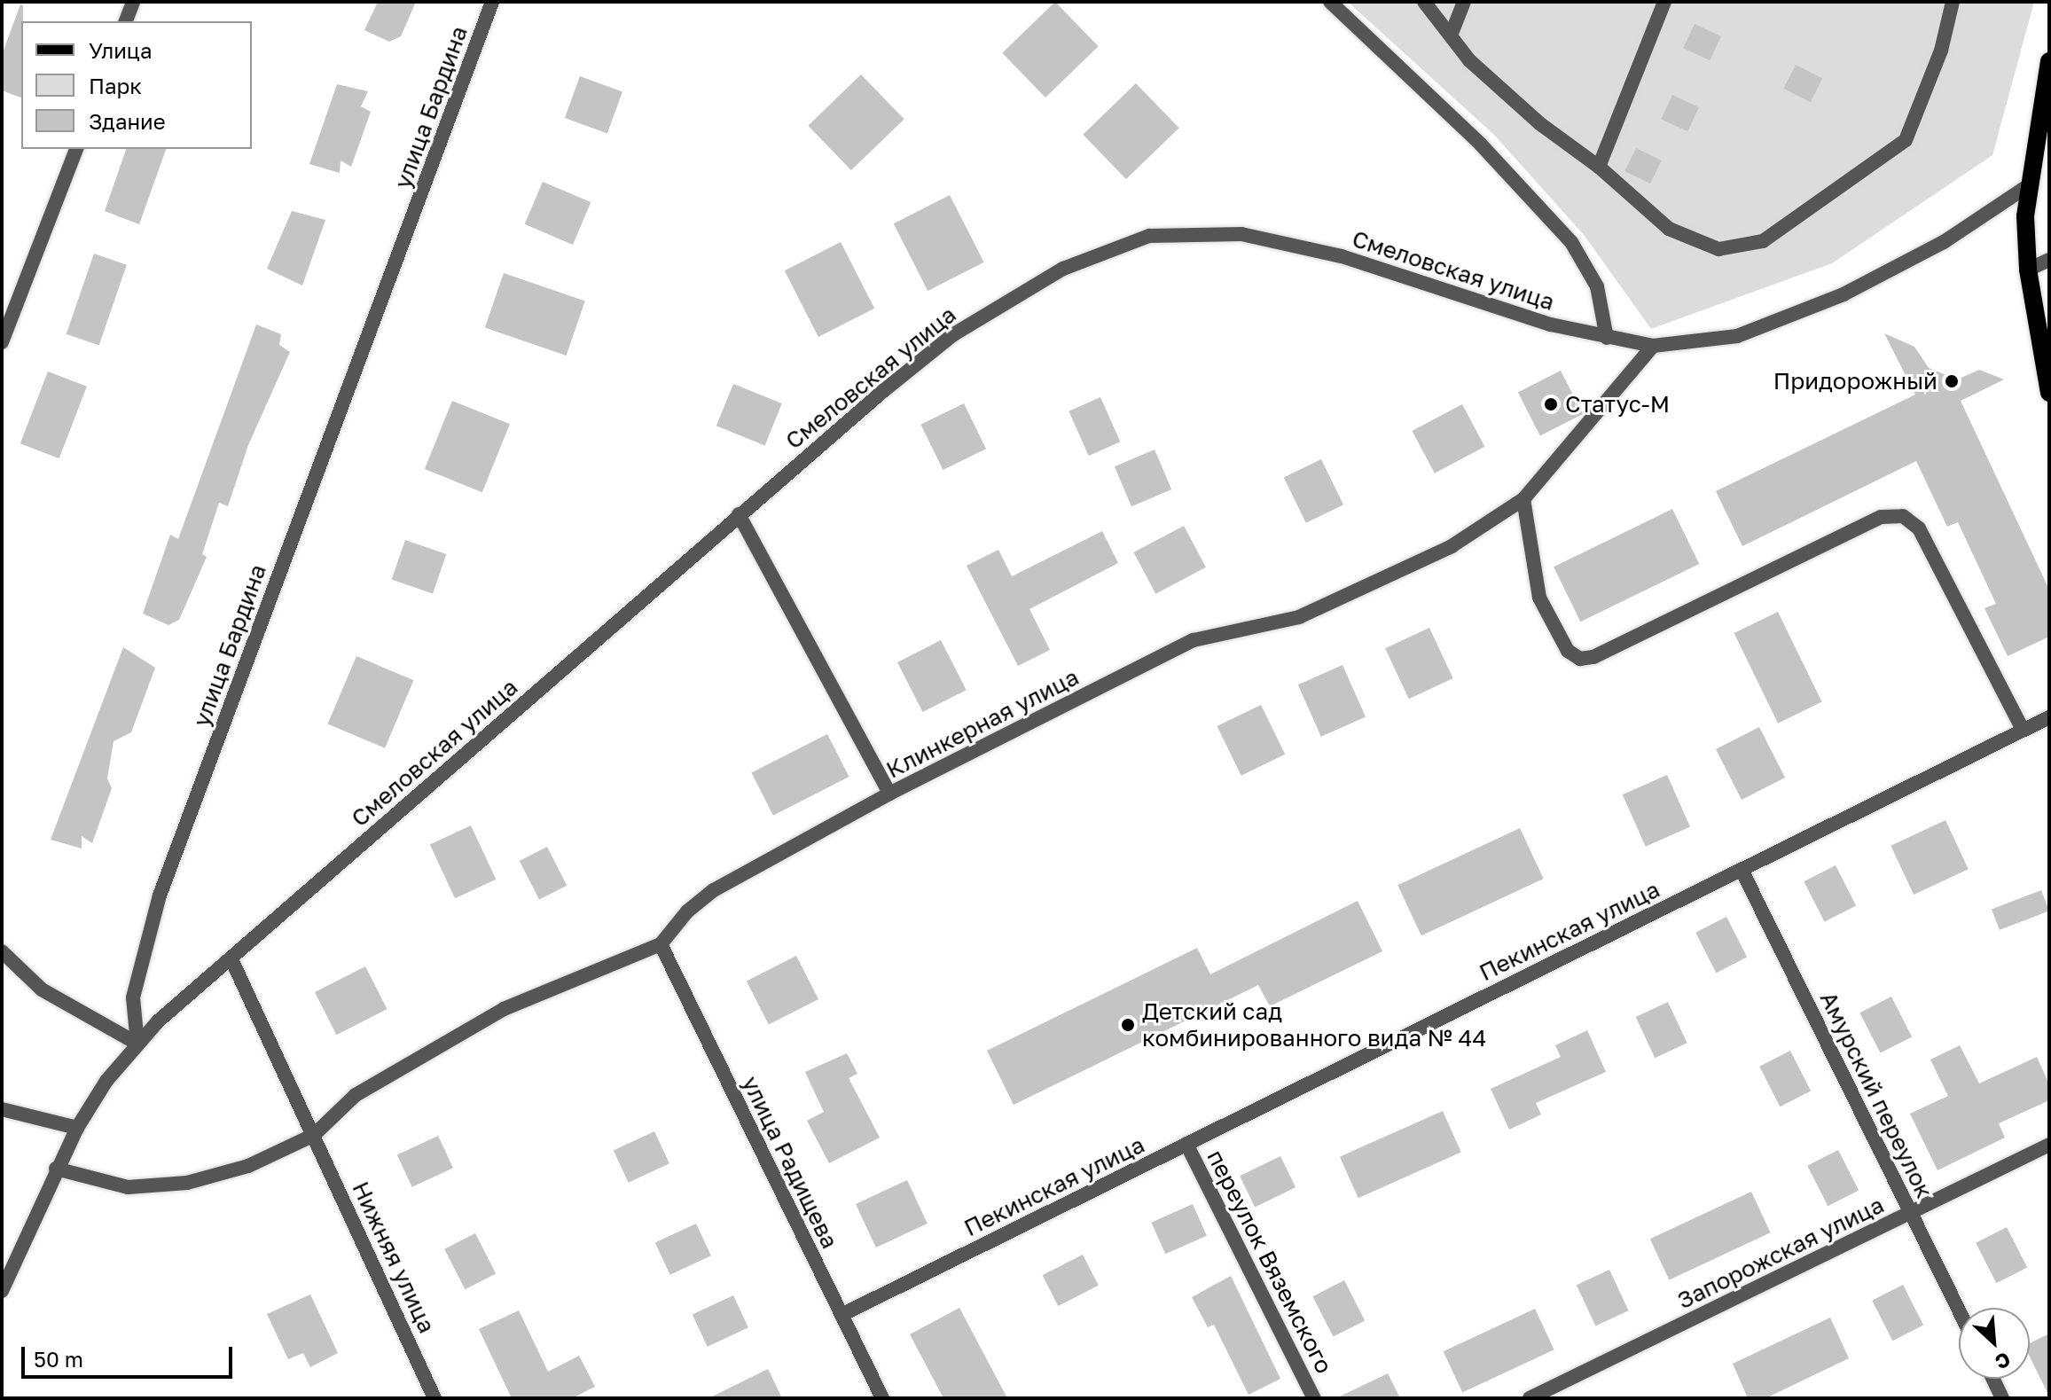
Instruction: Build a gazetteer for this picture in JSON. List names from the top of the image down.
{
  "streets": {
    "street": [
      "улица Бардина",
      "Смеловская улица",
      "Клинкерная улица",
      "Пекинская улица",
      "Амурский переулок",
      "улица Радищева",
      "Запорожская улица",
      "Нижняя улица",
      "переулок Вяземского"
    ]
  },
  "crossings": [
    ["улица Бардина", "Смеловская улица"],
    ["Смеловская улица", "Клинкерная улица"],
    ["Смеловская улица", "Нижняя улица"],
    ["Клинкерная улица", "улица Радищева"],
    ["Клинкерная улица", "Нижняя улица"],
    ["Пекинская улица", "Амурский переулок"],
    ["Пекинская улица", "улица Радищева"],
    ["Пекинская улица", "переулок Вяземского"],
    ["Амурский переулок", "Запорожская улица"]
  ],
  "places": ["Придорожный", "Статус-М", "Детский сад комбинированного вида № 44"],
  "legend": ["Улица", "Парк", "Здание"],
  "scale_bar": "50 m",
  "north": "bottom right"
}
